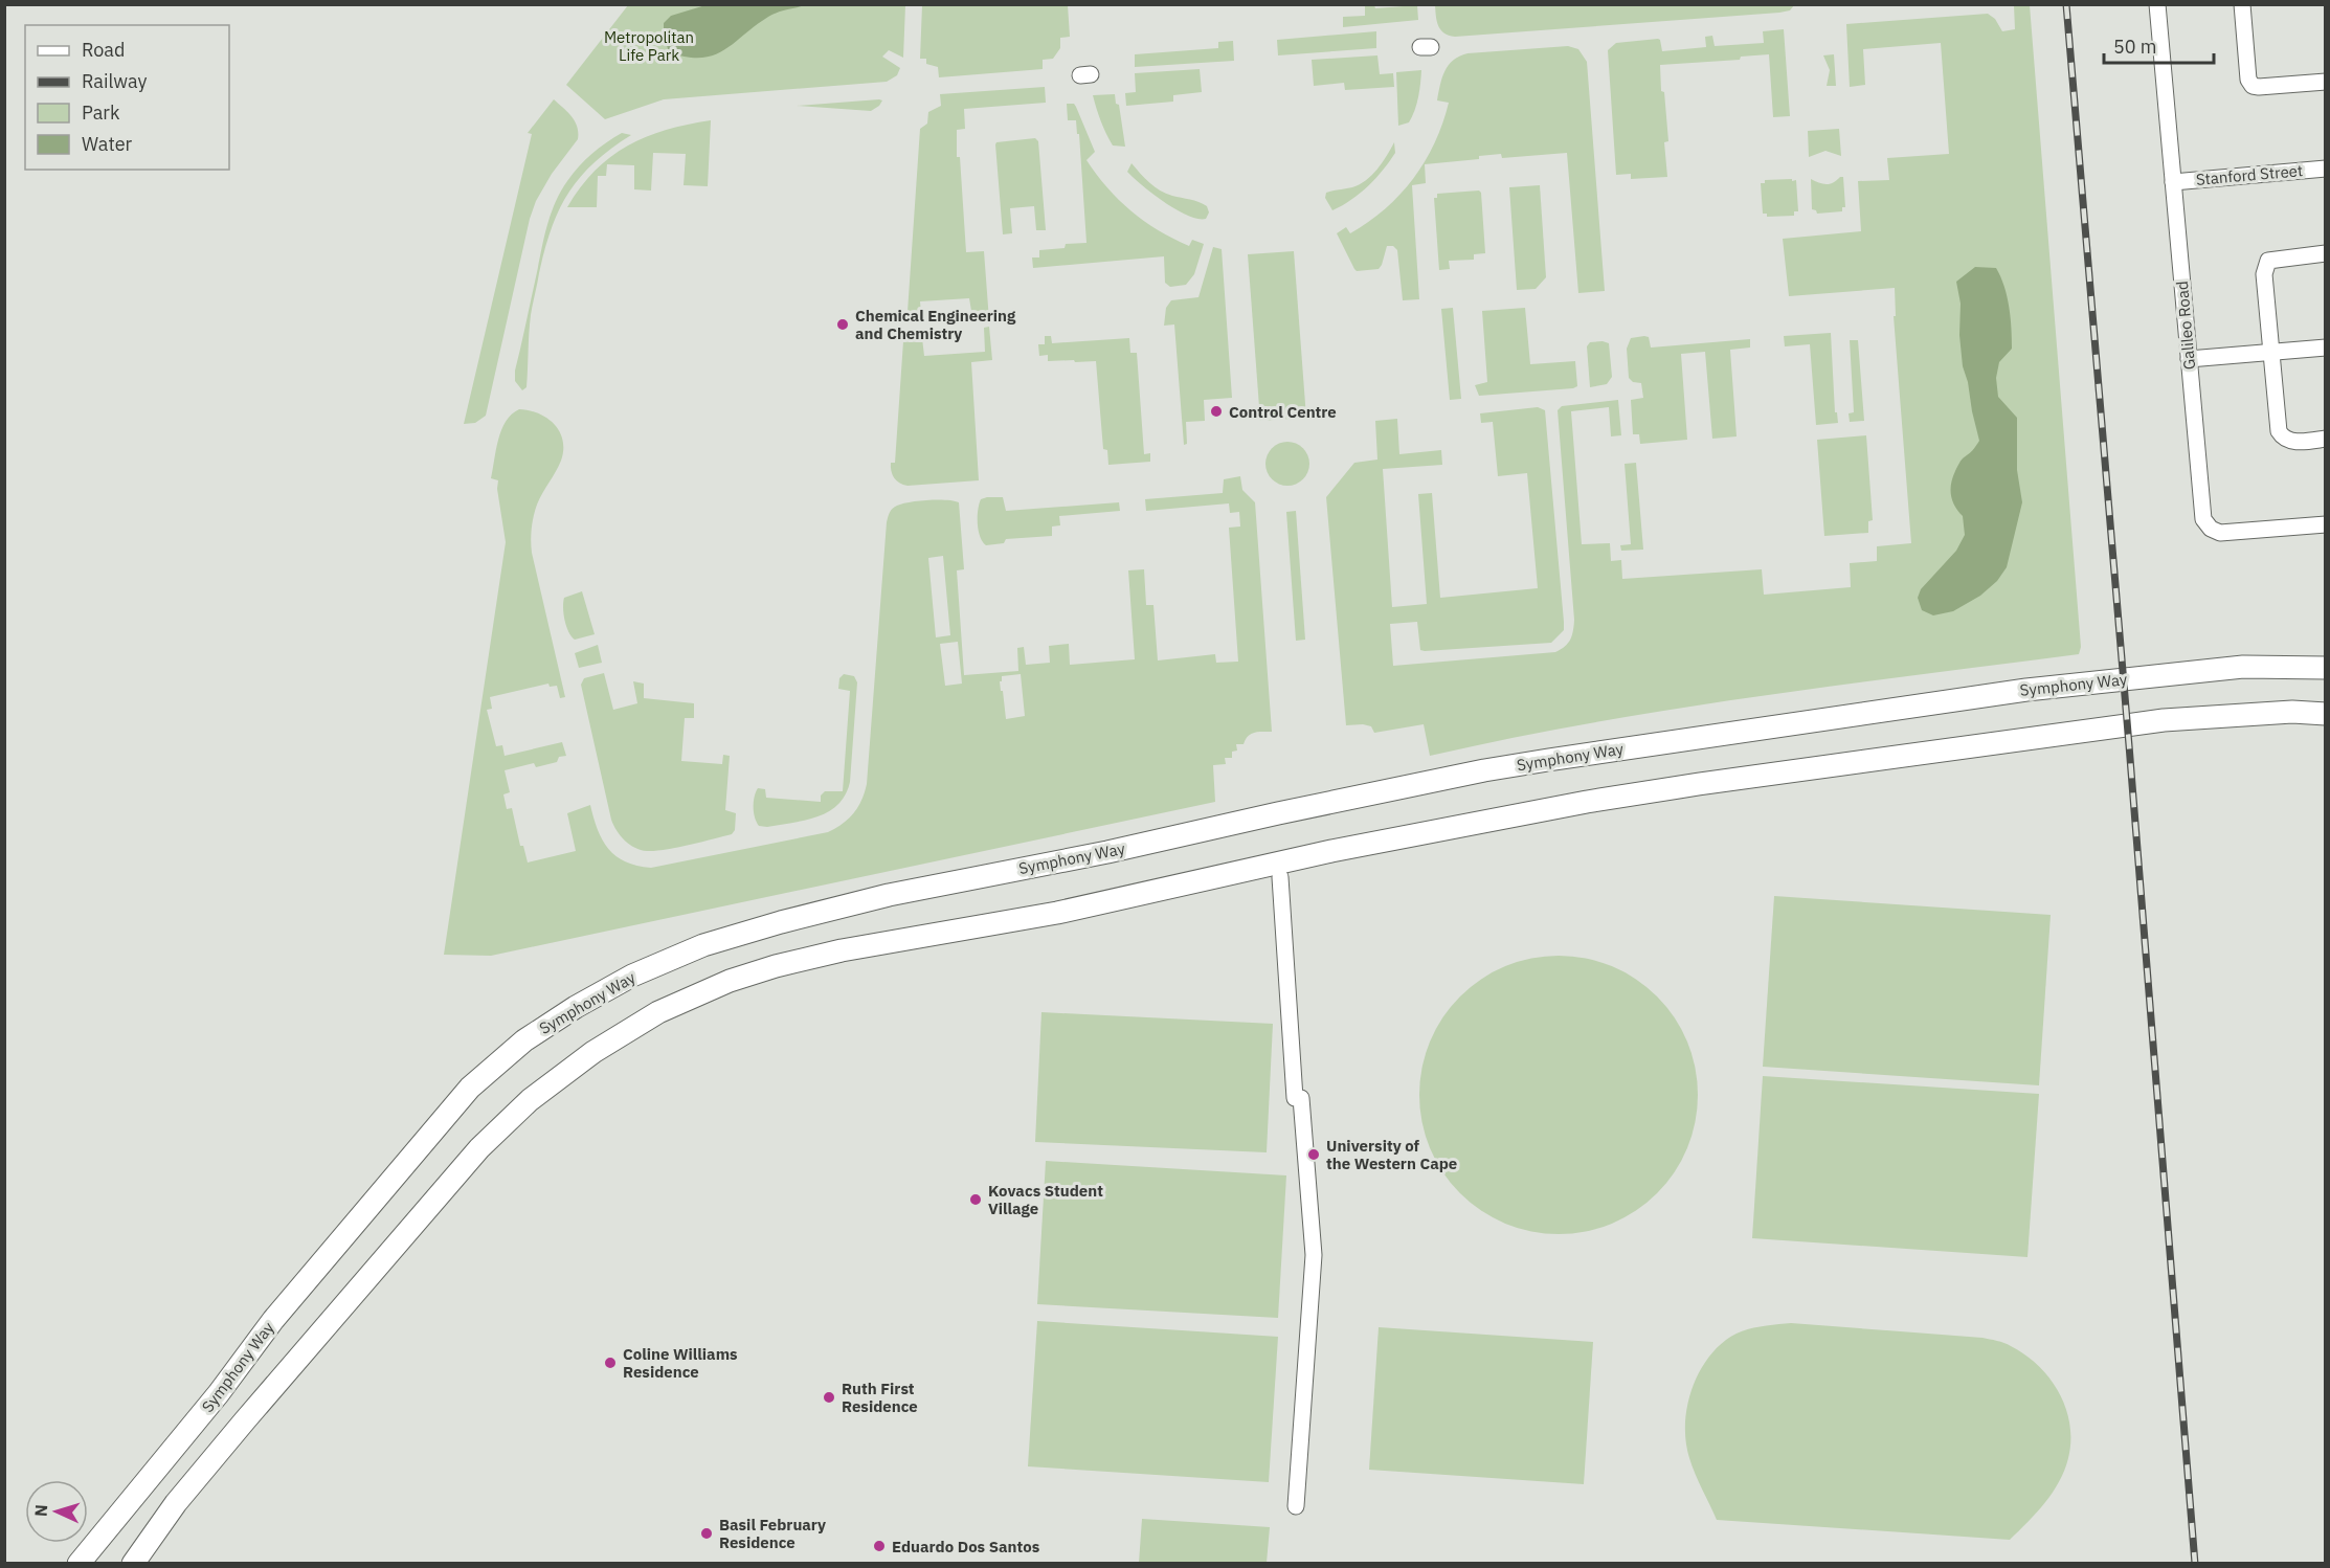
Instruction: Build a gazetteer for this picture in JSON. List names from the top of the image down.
{
  "streets": {
    "main road": ["Symphony Way"],
    "street": ["Stanford Street", "Galileo Road"]
  },
  "crossings": [
    ["Stanford Street", "Galileo Road"]
  ],
  "parks": ["Metropolitan Life Park"],
  "places": [
    "Chemical Engineering and Chemistry",
    "Control Centre",
    "University of the Western Cape",
    "Kovacs Student Village",
    "Coline Williams Residence",
    "Ruth First Residence",
    "Basil February Residence",
    "Eduardo Dos Santos"
  ],
  "legend": [
    "Road",
    "Railway",
    "Park",
    "Water"
  ],
  "scale_bar": "50 m",
  "north": "left"
}
